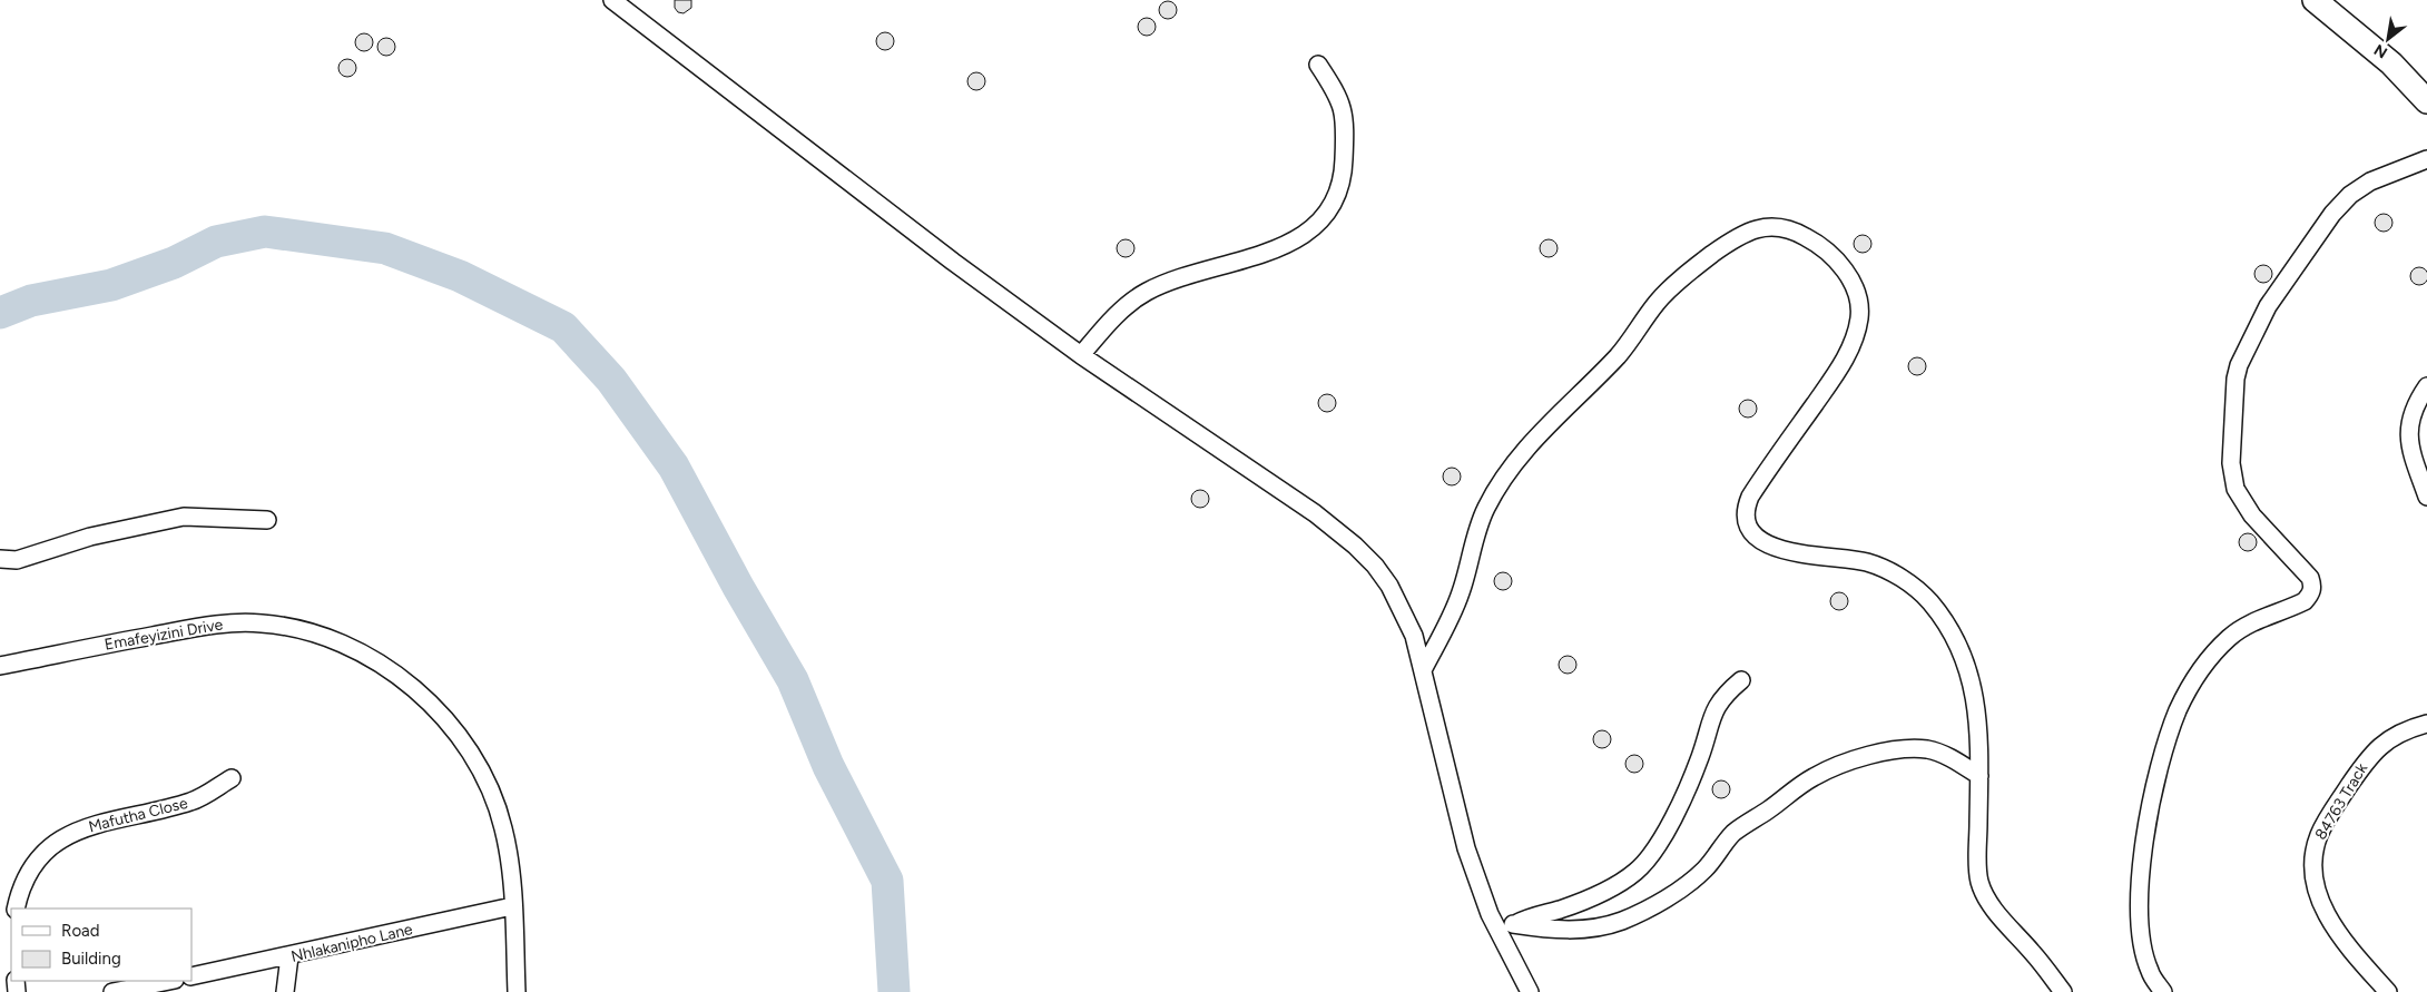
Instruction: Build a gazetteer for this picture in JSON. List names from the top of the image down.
{
  "streets": {
    "street": [
      "Emafeyizini Drive",
      "84763 Track",
      "Mafutha Close",
      "Nhlakanipho Lane"
    ]
  },
  "crossings": [
    ["Emafeyizini Drive", "Nhlakanipho Lane"]
  ],
  "legend": ["Road", "Building"],
  "north": "bottom left"
}
